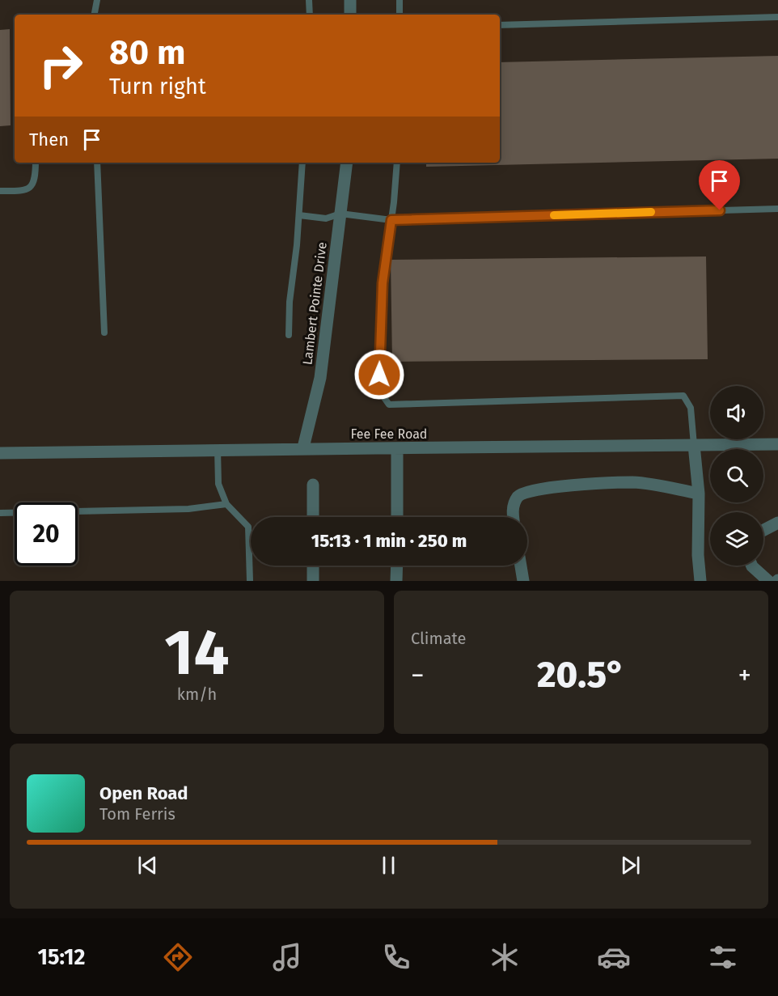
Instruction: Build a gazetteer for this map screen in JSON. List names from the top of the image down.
{
  "streets": {
    "street": ["Lambert Pointe Drive", "Fee Fee Road"]
  },
  "crossings": [
    ["Lambert Pointe Drive", "Fee Fee Road"]
  ],
  "page": {
    "turn": ["80 m", "Turn right"],
    "then": "Then",
    "limit": "20",
    "trip": "15:13 · 1 min · 250 m",
    "tile": [
      ["14", "km/h"],
      "Climate"
    ],
    "heat": ["−", "20.5°", "+"],
    "song": ["Open Road", "Tom Ferris"],
    "tabs": "15:12"
  }
}
